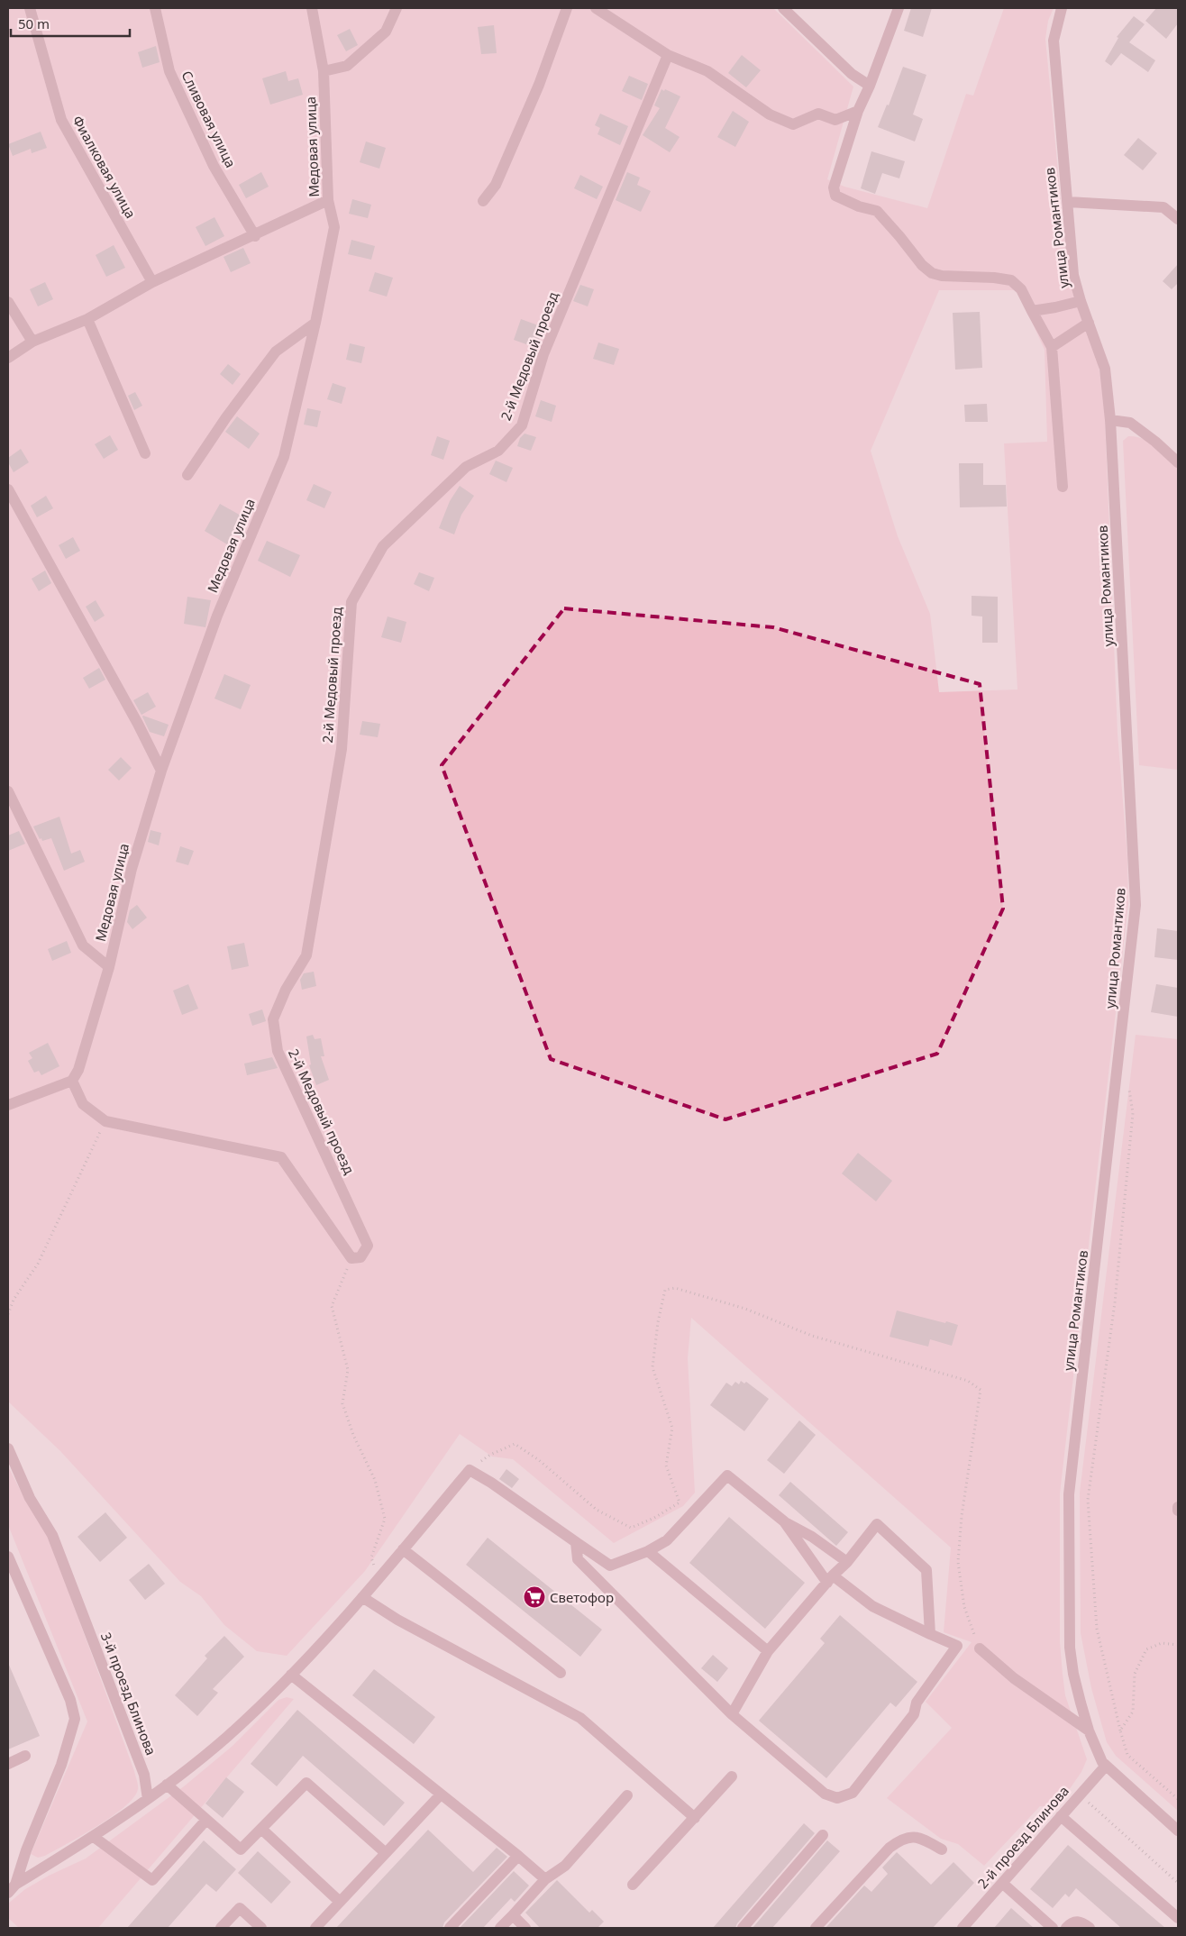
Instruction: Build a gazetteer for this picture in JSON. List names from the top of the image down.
{
  "streets": {
    "street": [
      "Сливовая улица",
      "Медовая улица",
      "Фиалковая улица",
      "улица Романтиков",
      "2-й Медовый проезд",
      "3-й проезд Блинова",
      "2-й проезд Блинова"
    ]
  },
  "crossings": [
    ["улица Романтиков", "2-й проезд Блинова"]
  ],
  "places": {
    "supermarket": ["Светофор"]
  },
  "scale_bar": "50 m"
}
